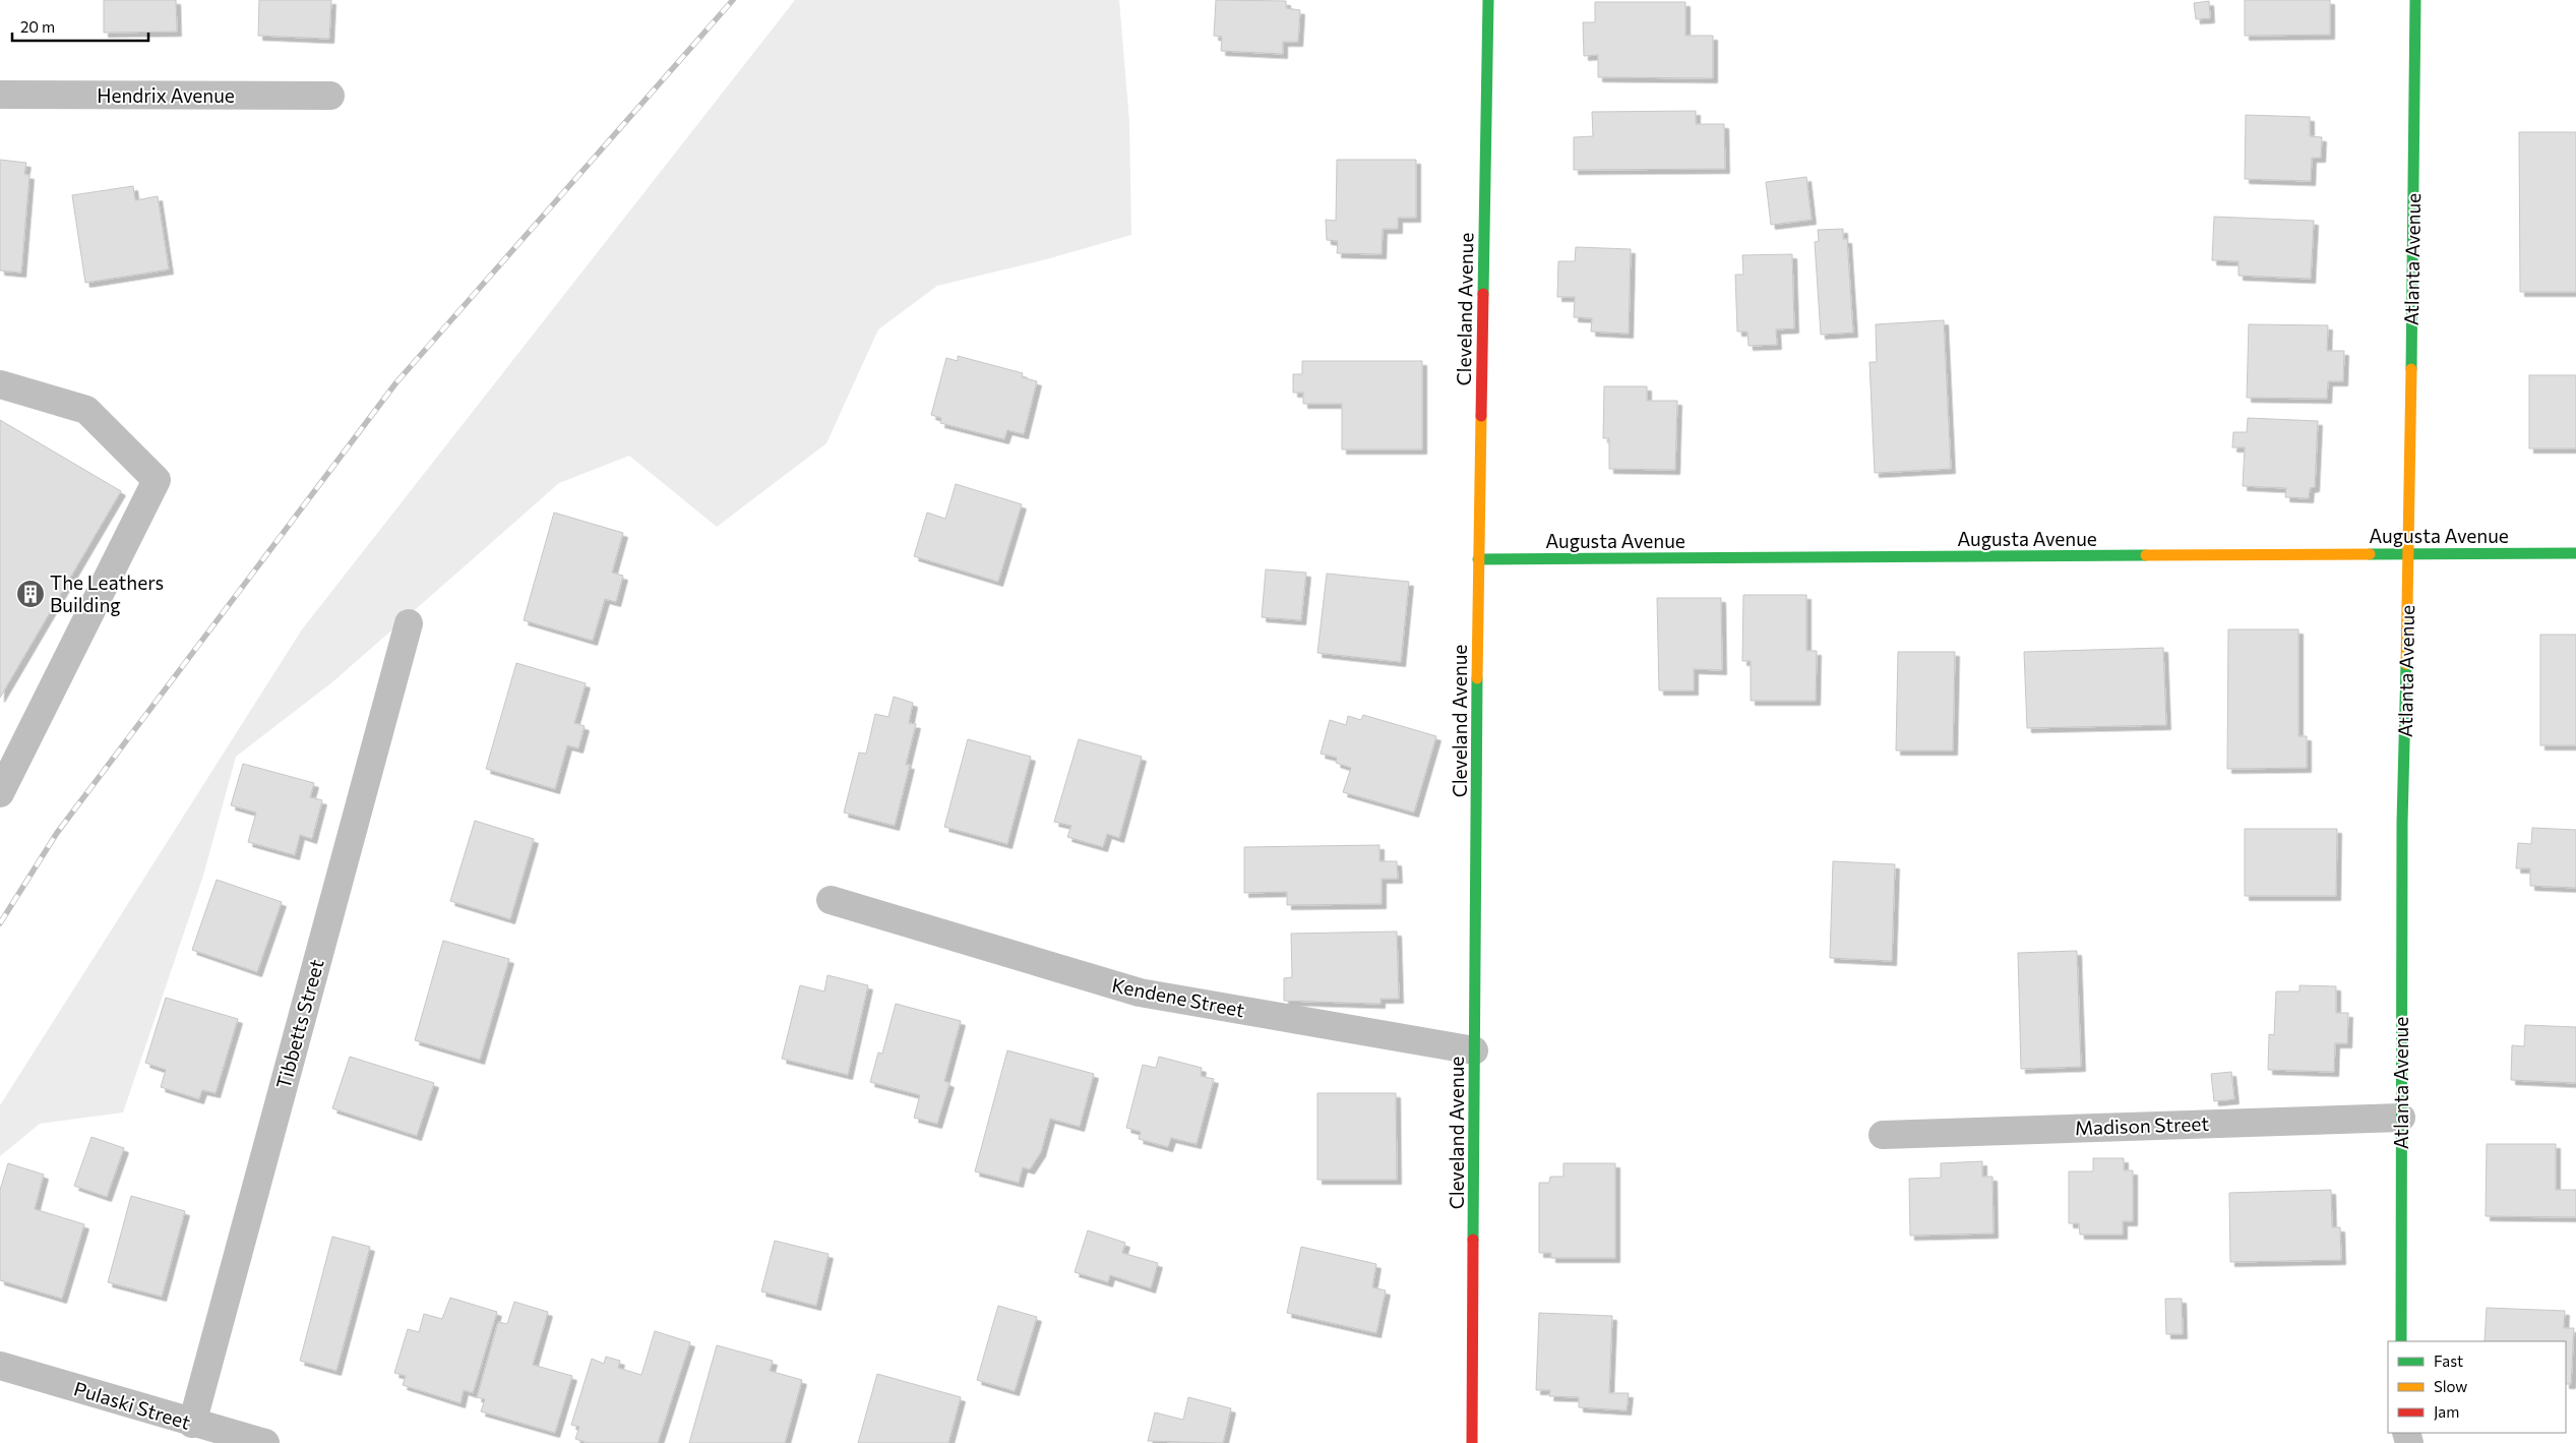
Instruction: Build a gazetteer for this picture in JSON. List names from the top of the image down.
{
  "streets": {
    "street": [
      "Hendrix Avenue",
      "Atlanta Avenue",
      "Cleveland Avenue",
      "Augusta Avenue",
      "Kendene Street",
      "Tibbetts Street",
      "Madison Street",
      "Pulaski Street"
    ]
  },
  "crossings": [
    ["Atlanta Avenue", "Augusta Avenue"],
    ["Atlanta Avenue", "Madison Street"],
    ["Cleveland Avenue", "Augusta Avenue"],
    ["Cleveland Avenue", "Kendene Street"],
    ["Tibbetts Street", "Pulaski Street"]
  ],
  "places": {
    "building": ["The Leathers Building"]
  },
  "legend": ["Fast", "Slow", "Jam"],
  "scale_bar": "20 m"
}
